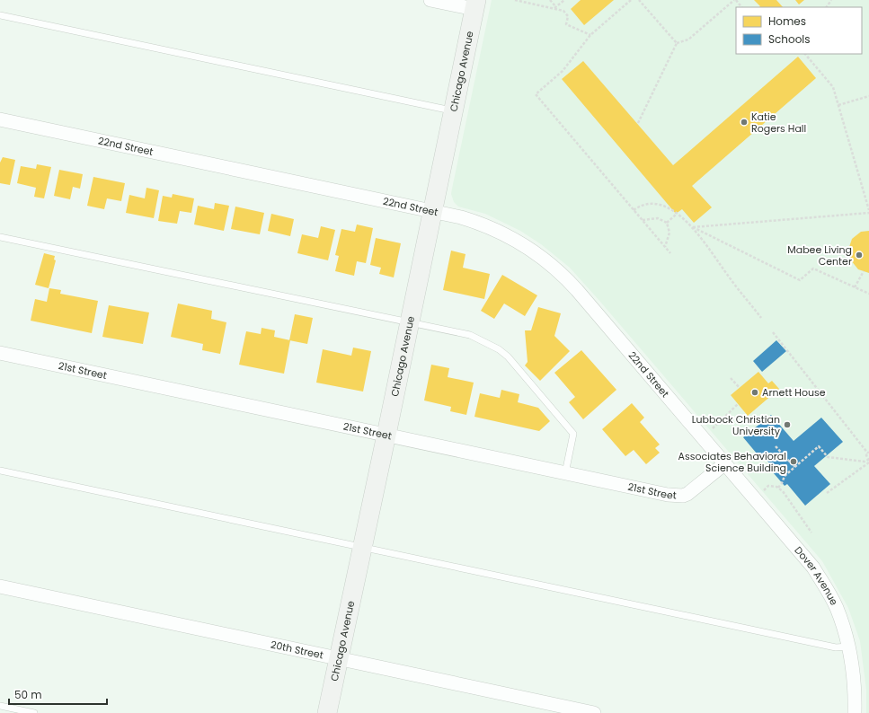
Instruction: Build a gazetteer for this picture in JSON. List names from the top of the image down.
{
  "streets": {
    "street": [
      "Chicago Avenue",
      "22nd Street",
      "21st Street",
      "Dover Avenue",
      "20th Street"
    ]
  },
  "crossings": [
    ["Chicago Avenue", "22nd Street"],
    ["Chicago Avenue", "21st Street"],
    ["Chicago Avenue", "20th Street"],
    ["22nd Street", "21st Street"],
    ["22nd Street", "Dover Avenue"],
    ["21st Street", "Dover Avenue"]
  ],
  "places": [
    "Katie Rogers Hall",
    "Mabee Living Center",
    "Arnett House",
    "Lubbock Christian University",
    "Associates Behavioral Science Building"
  ],
  "legend": ["Homes", "Schools"],
  "scale_bar": "50 m"
}
